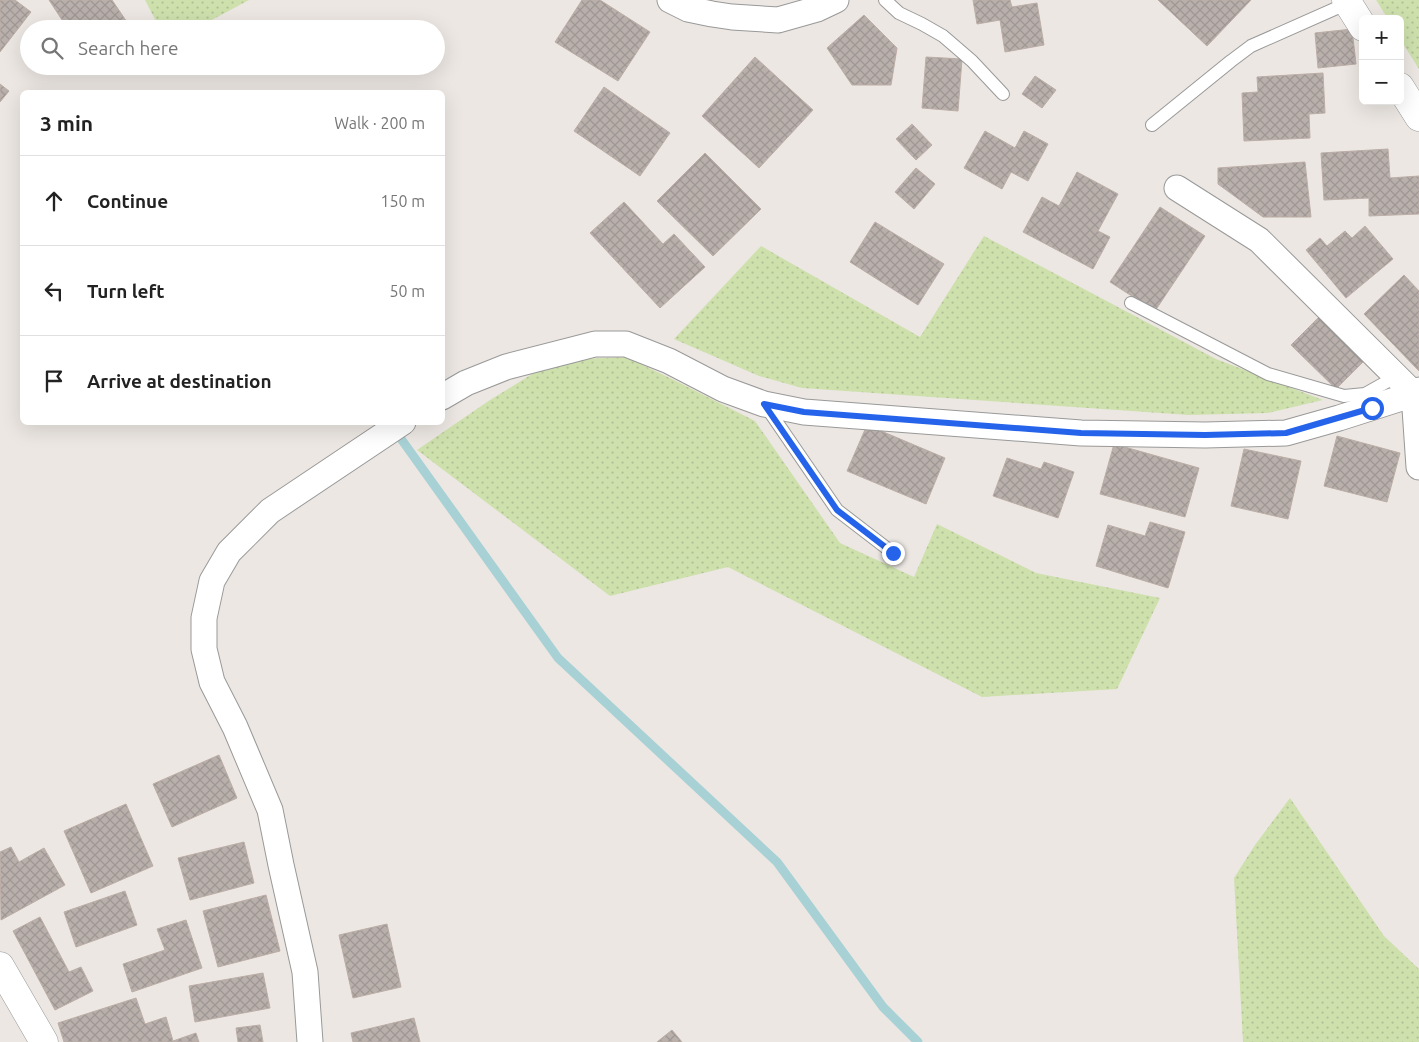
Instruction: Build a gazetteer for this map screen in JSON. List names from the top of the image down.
{
  "page": {
    "map_buttons": ["+", "−"],
    "search": "Search here",
    "heading": ["3 min", "Walk · 200 m"],
    "list": [
      ["Continue", "150 m"],
      ["Turn left", "50 m"],
      "Arrive at destination"
    ]
  }
}
